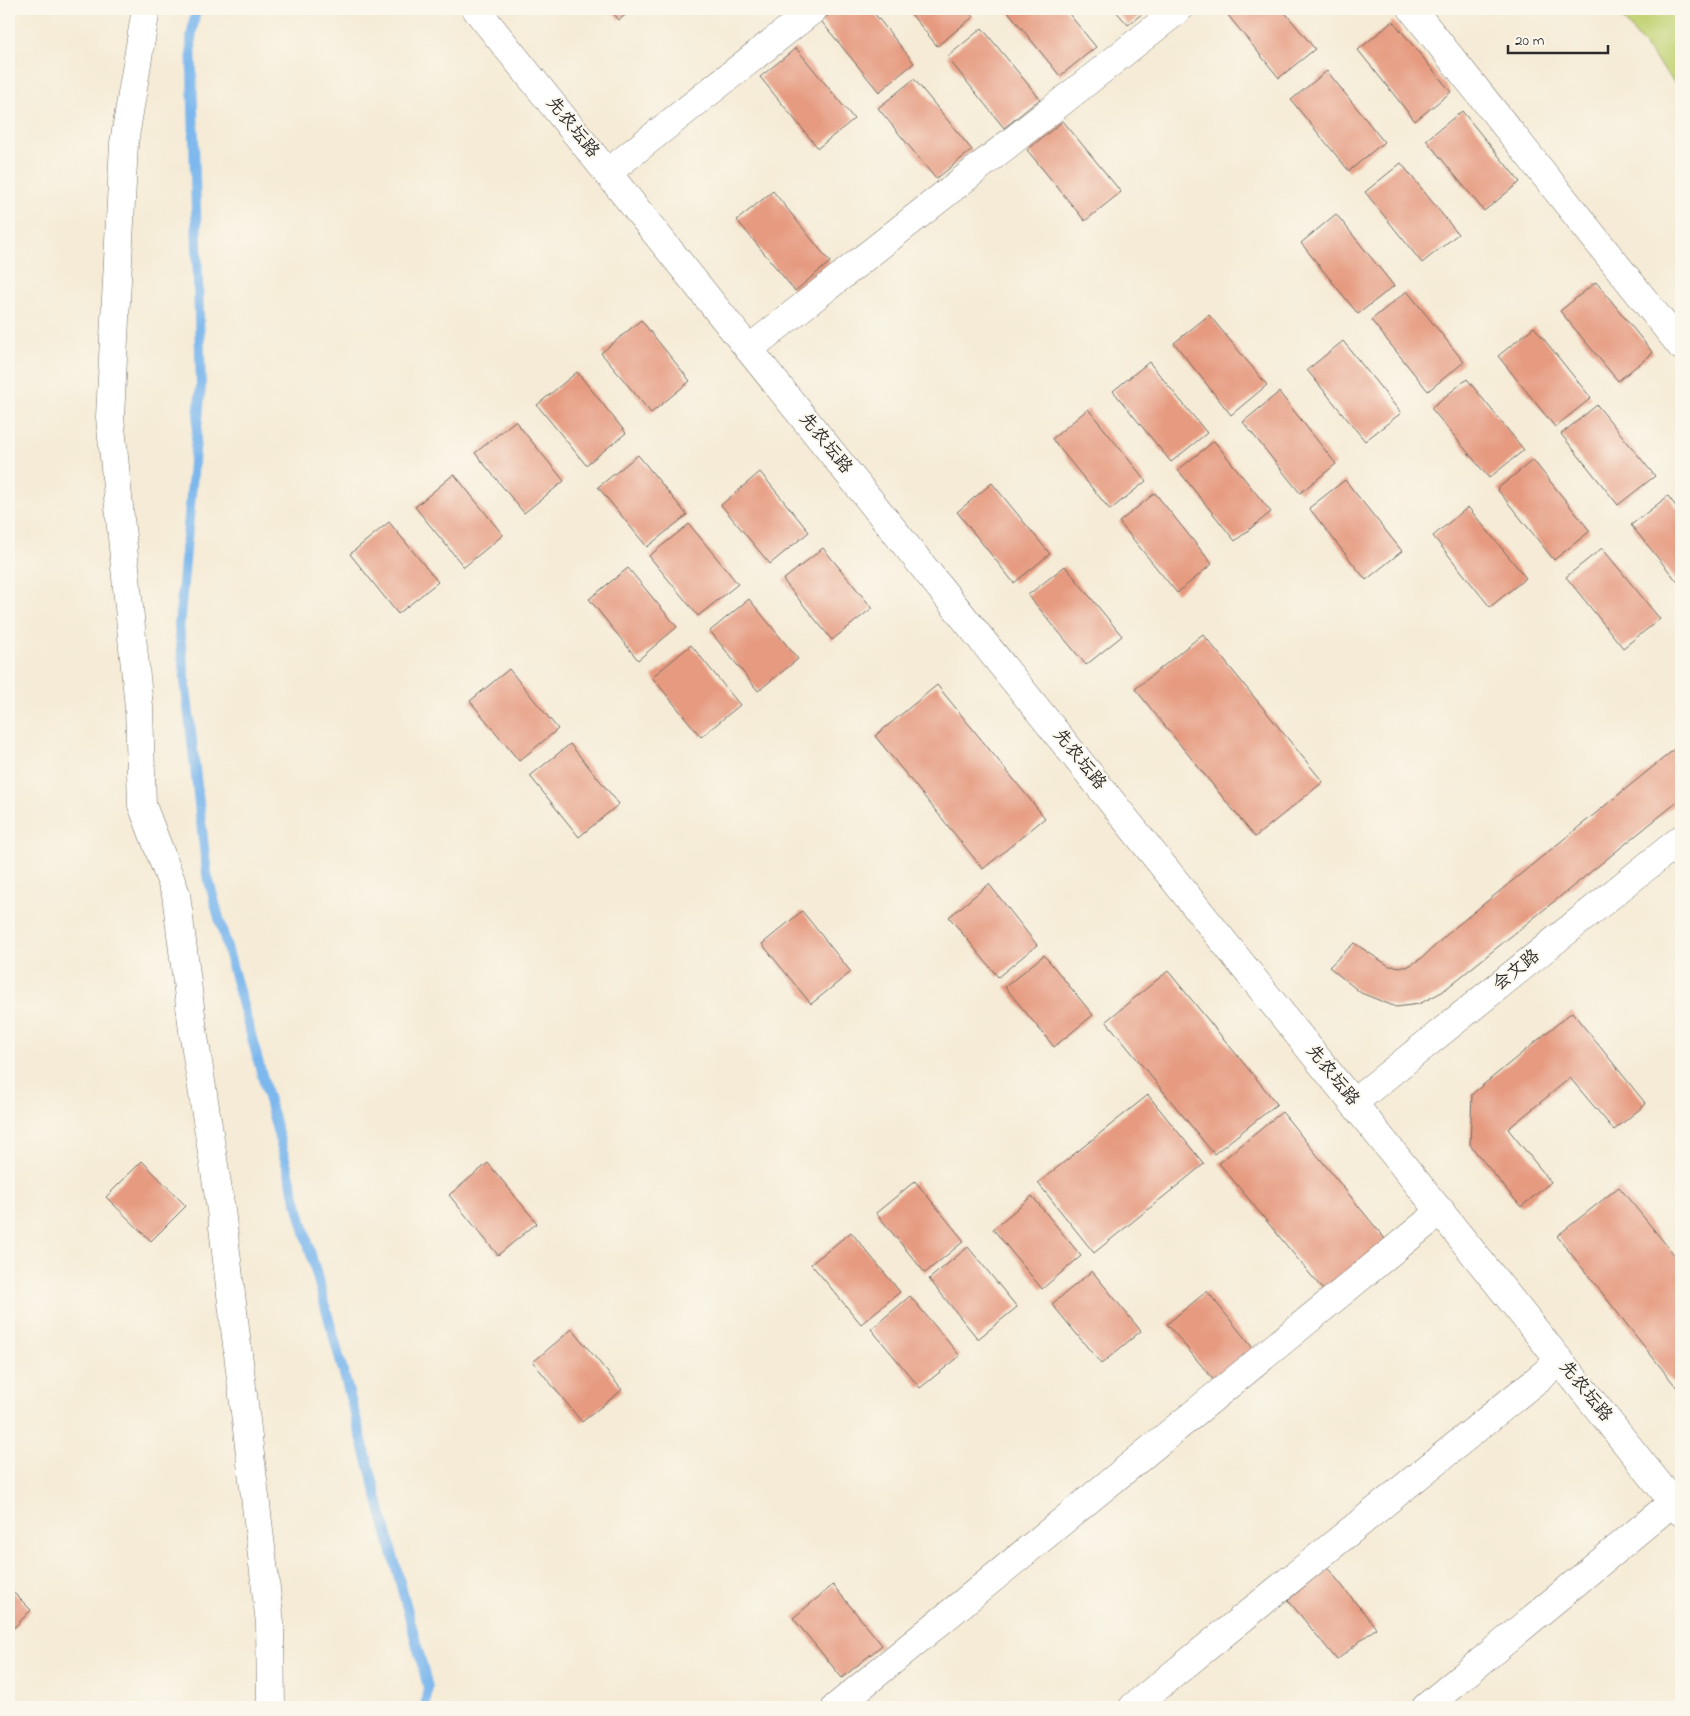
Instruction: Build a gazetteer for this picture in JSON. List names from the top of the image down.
{
  "streets": {
    "street": ["先农坛路", "会文路"]
  },
  "crossings": [
    ["先农坛路", "会文路"]
  ],
  "scale_bar": "20 m"
}
